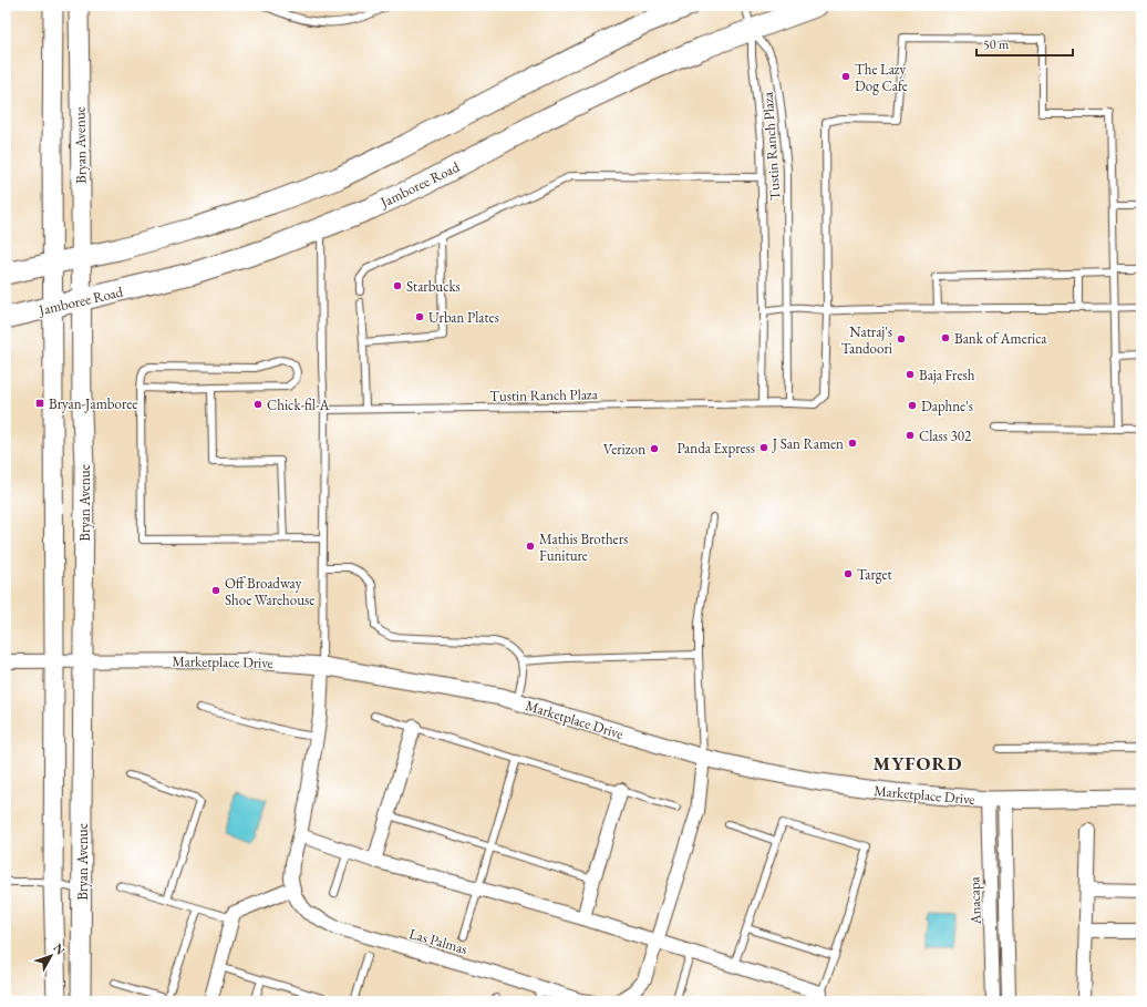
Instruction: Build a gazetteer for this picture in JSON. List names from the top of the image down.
{
  "streets": {
    "main road": ["Bryan Avenue", "Jamboree Road"],
    "street": ["Marketplace Drive", "Anacapa", "Las Palmas"],
    "lane": ["Tustin Ranch Plaza"]
  },
  "crossings": [
    ["Bryan Avenue", "Jamboree Road"],
    ["Bryan Avenue", "Marketplace Drive"],
    ["Tustin Ranch Plaza", "Jamboree Road"],
    ["Marketplace Drive", "Anacapa"],
    ["Marketplace Drive", "Las Palmas"]
  ],
  "districts": ["MYFORD"],
  "places": {
    "other": [
      "The Lazy Dog Cafe",
      "Starbucks",
      "Urban Plates",
      "Bank of America",
      "Natraj's Tandoori",
      "Baja Fresh",
      "Chick-fil-A",
      "Daphne's",
      "Class 302",
      "J San Ramen",
      "Panda Express",
      "Verizon",
      "Mathis Brothers Funiture",
      "Target",
      "Off Broadway Shoe Warehouse"
    ],
    "transit": ["Bryan-Jamboree"]
  },
  "scale_bar": "50 m",
  "north": "top right"
}
